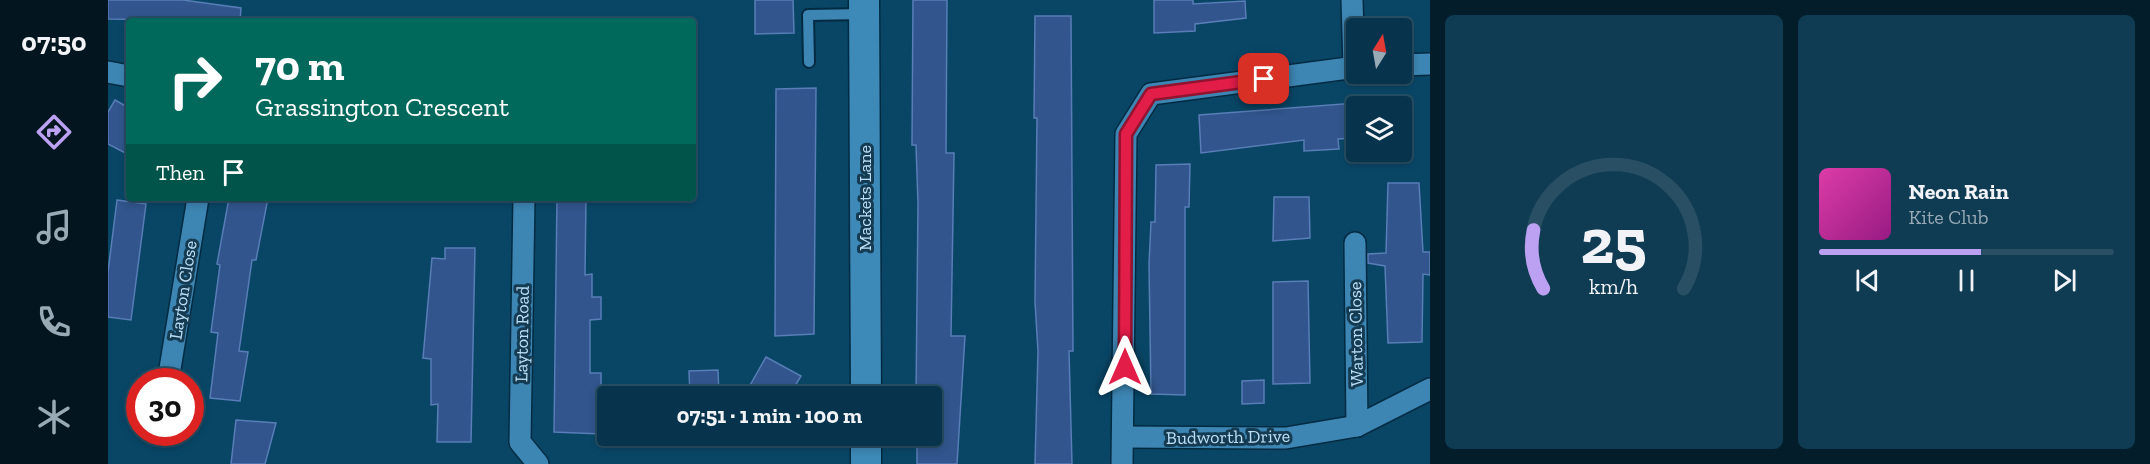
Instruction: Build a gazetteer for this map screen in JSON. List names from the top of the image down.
{
  "streets": {
    "street": [
      "Mackets Lane",
      "Layton Close",
      "Layton Road",
      "Warton Close",
      "Budworth Drive"
    ]
  },
  "crossings": [
    ["Warton Close", "Budworth Drive"]
  ],
  "north": "top",
  "page": {
    "tabs": "07:50",
    "turn": ["70 m", "Grassington Crescent"],
    "then": "Then",
    "song": ["Neon Rain", "Kite Club"],
    "limit": "30",
    "trip": "07:51 · 1 min · 100 m",
    "gauge": ["25", "km/h"]
  }
}
